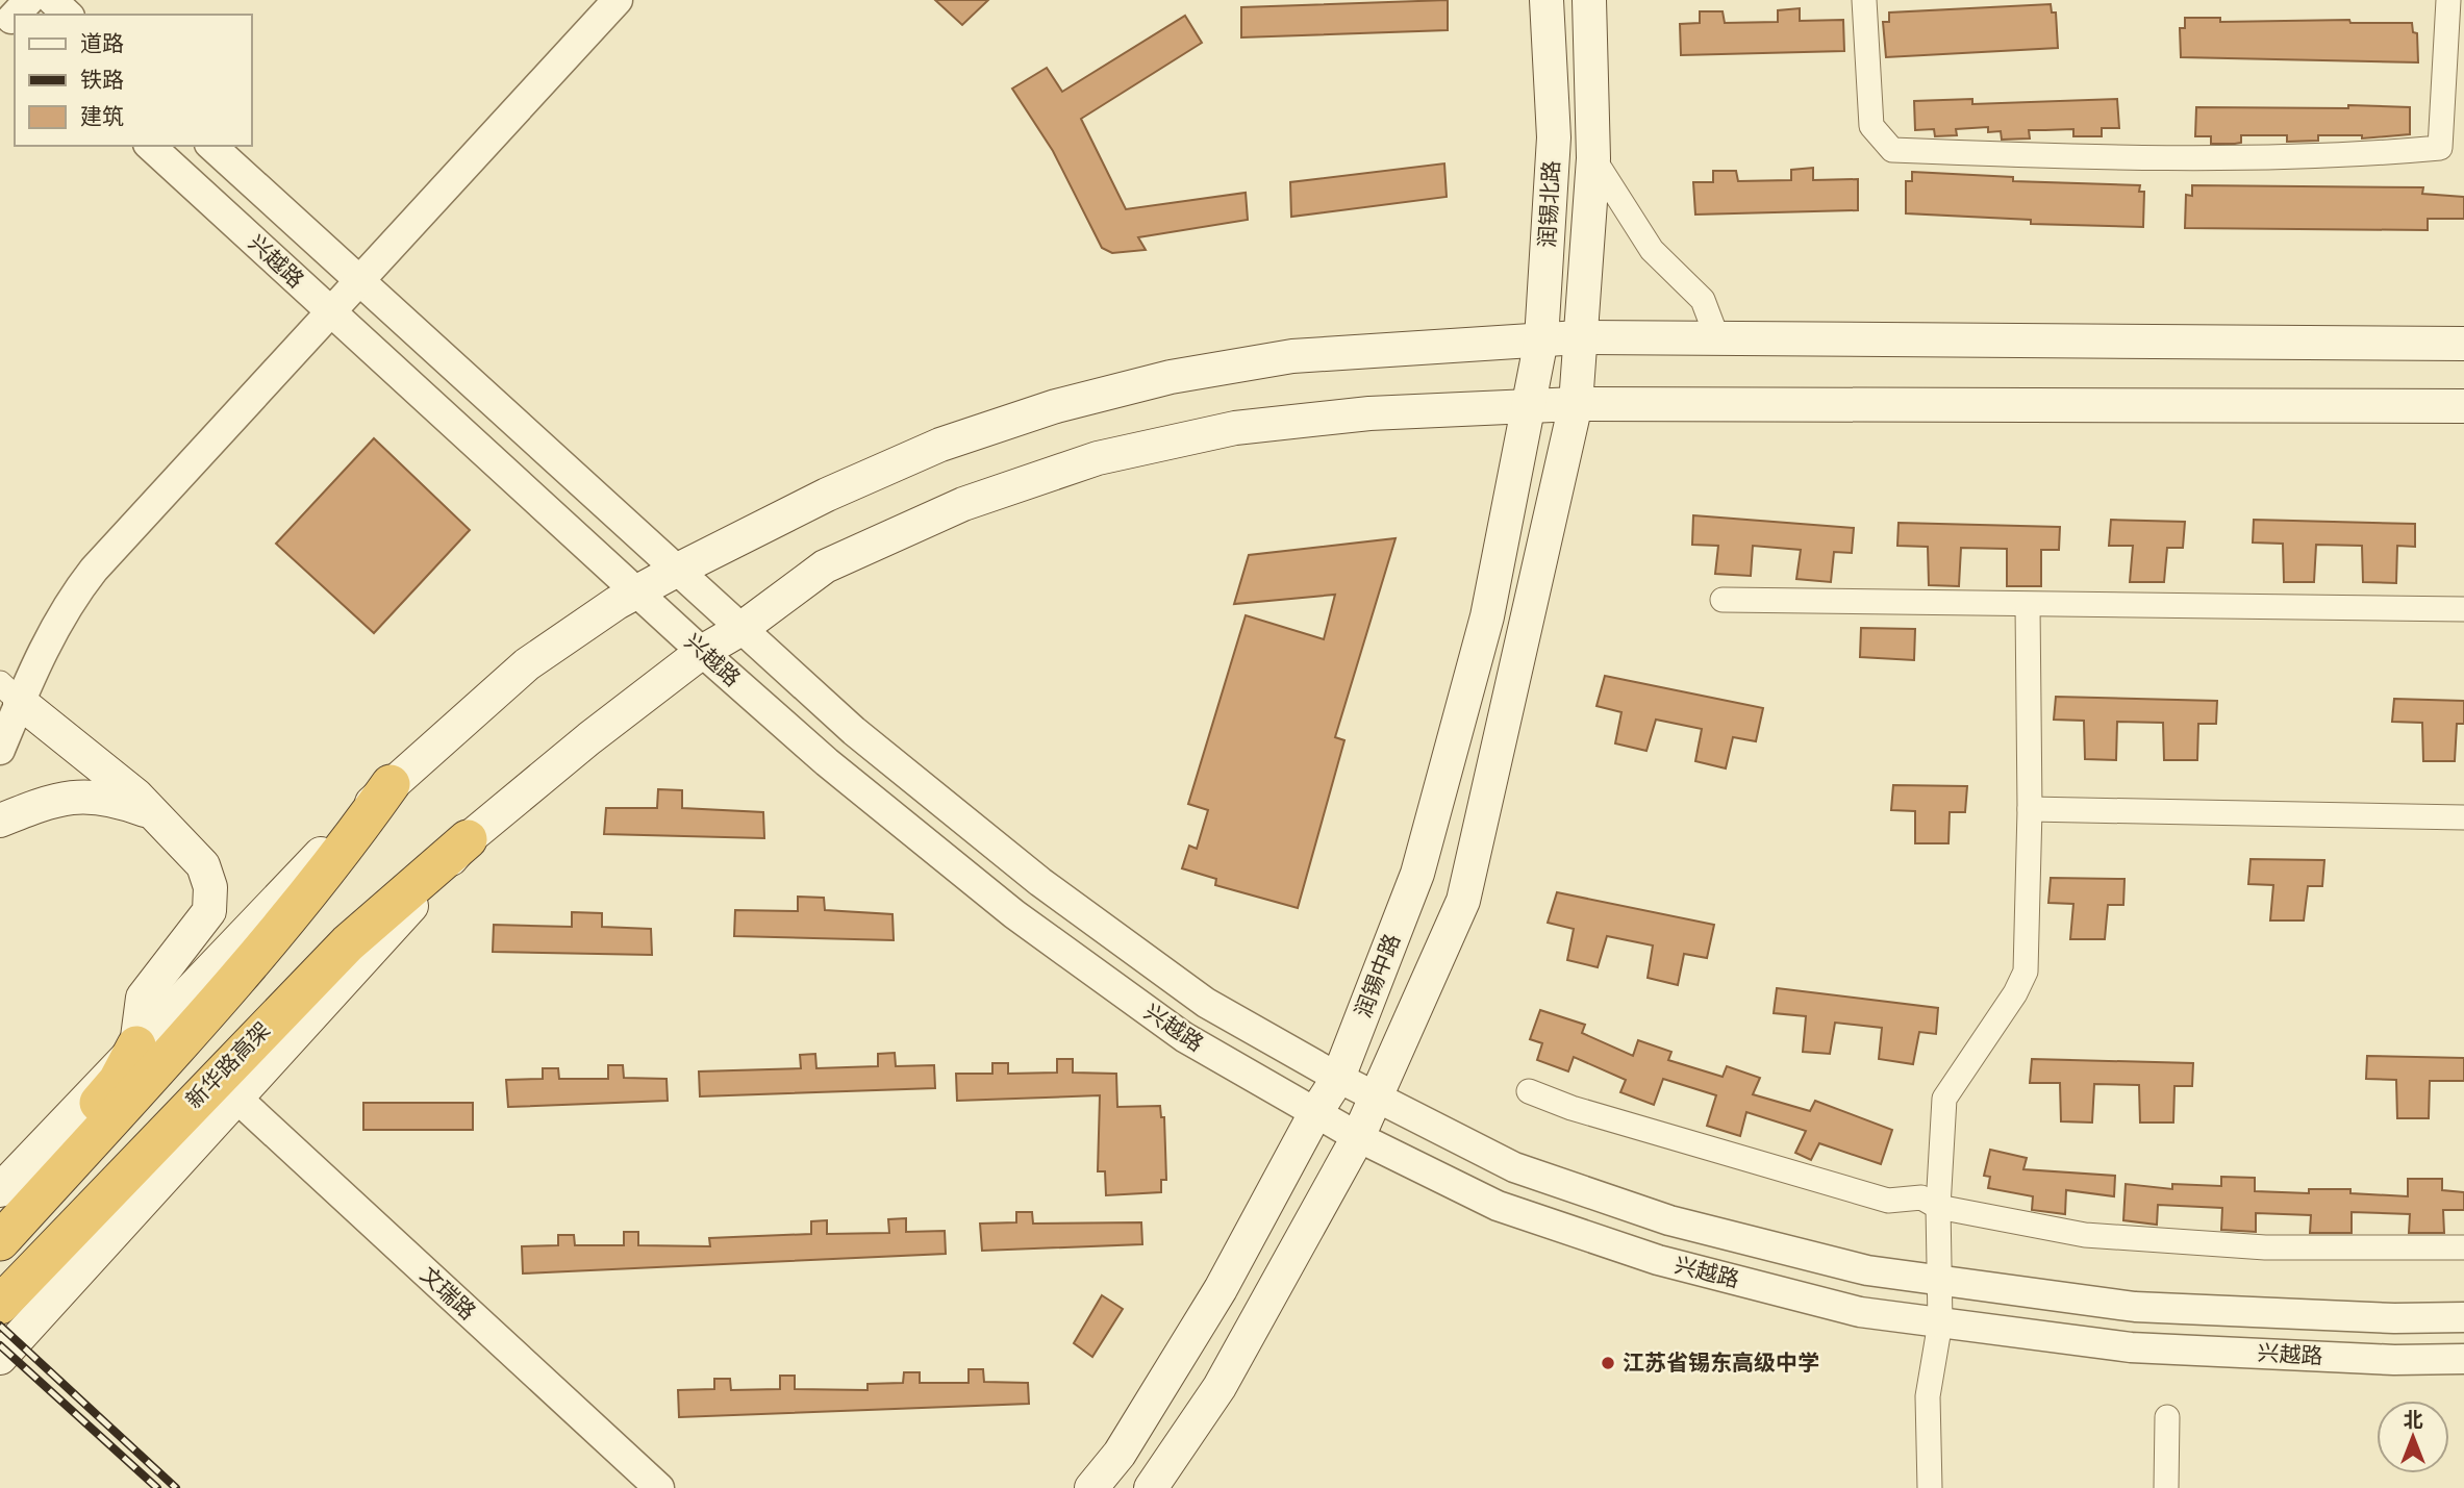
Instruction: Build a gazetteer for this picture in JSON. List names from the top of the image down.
{
  "streets": {
    "highway": ["新华路高架"],
    "main road": ["润锡北路", "润锡中路"],
    "street": ["兴越路", "文瑞路"]
  },
  "crossings": [
    ["润锡北路", "润锡中路"],
    ["兴越路", "润锡中路"]
  ],
  "places": ["江苏省锡东高级中学"],
  "legend": ["道路", "铁路", "建筑"],
  "north": "top"
}
